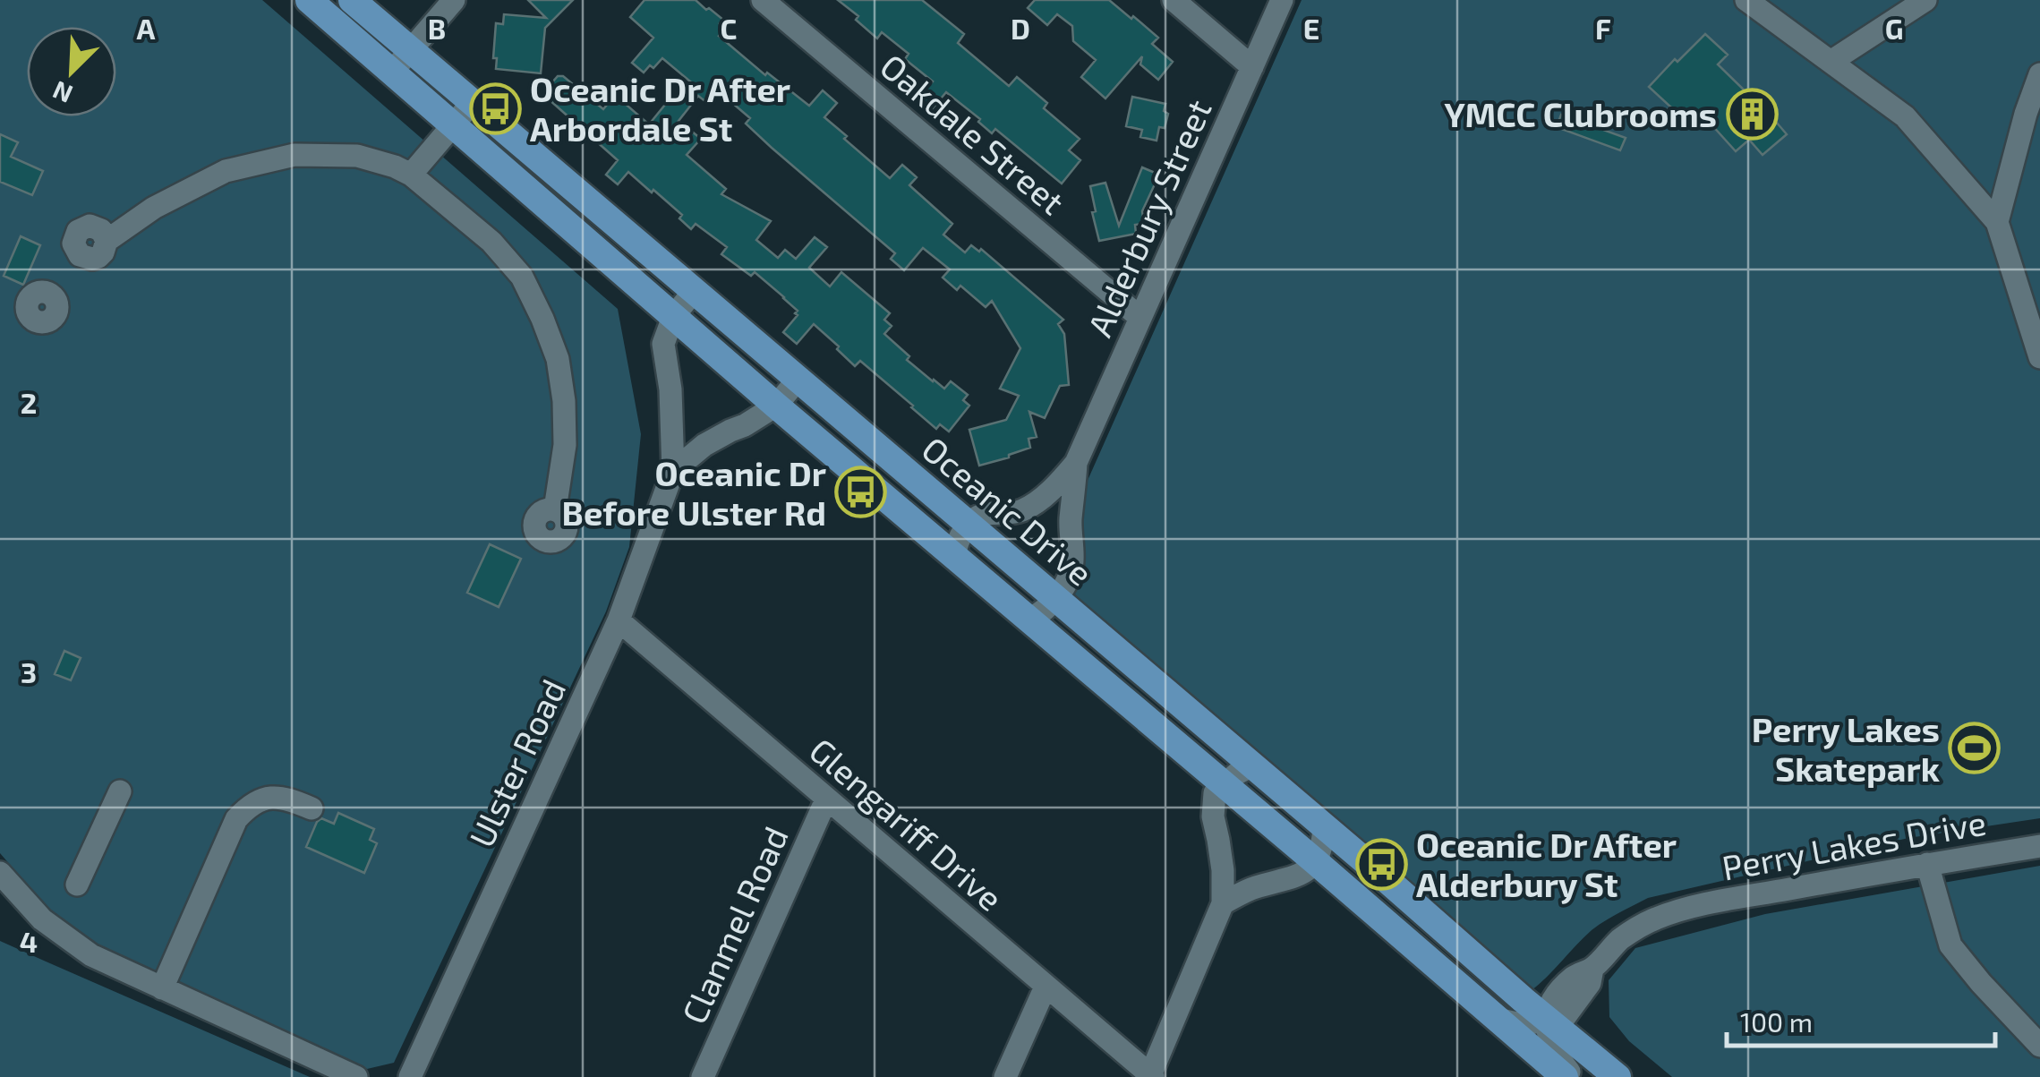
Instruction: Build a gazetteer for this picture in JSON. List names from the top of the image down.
{
  "streets": {
    "main road": ["Oceanic Drive"],
    "street": [
      "Oakdale Street",
      "Alderbury Street",
      "Ulster Road",
      "Glengariff Drive",
      "Perry Lakes Drive",
      "Clanmel Road"
    ]
  },
  "crossings": [
    ["Oakdale Street", "Alderbury Street"],
    ["Alderbury Street", "Oceanic Drive"],
    ["Oceanic Drive", "Ulster Road"],
    ["Oceanic Drive", "Perry Lakes Drive"],
    ["Ulster Road", "Glengariff Drive"],
    ["Glengariff Drive", "Clanmel Road"]
  ],
  "places": {
    "bus stop": ["Oceanic Dr After Arbordale St", "Oceanic Dr Before Ulster Rd", "Oceanic Dr After Alderbury St"],
    "building": ["YMCC Clubrooms"],
    "sports": ["Perry Lakes Skatepark"]
  },
  "scale_bar": "100 m",
  "north": "bottom left",
  "grid": {
    "columns": [
      "A",
      "B",
      "C",
      "D",
      "E",
      "F",
      "G"
    ],
    "rows": ["2", "3", "4"]
  }
}
